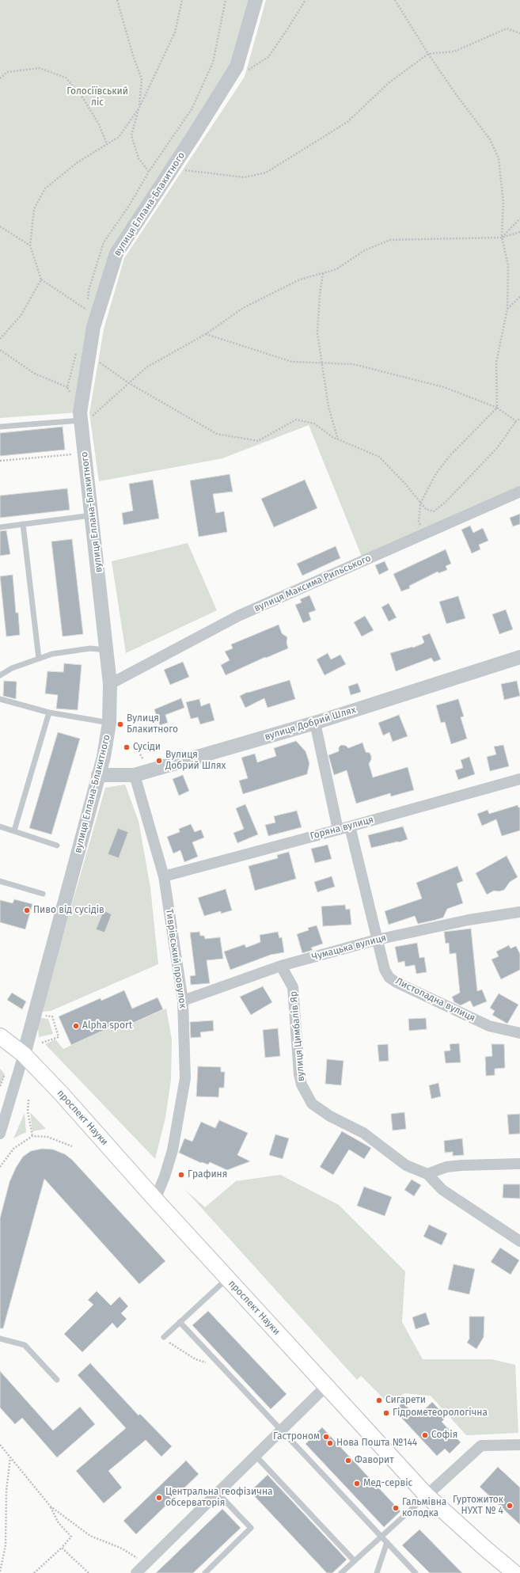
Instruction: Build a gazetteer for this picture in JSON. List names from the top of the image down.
{
  "streets": {
    "main road": ["проспект Науки"],
    "street": [
      "вулиця Еллана-Блакитного",
      "вулиця Максима Рильського",
      "вулиця Добрий Шлях",
      "Горяна вулиця",
      "Чумацька вулиця",
      "Тиврівський провулок",
      "Листопадна вулиця",
      "вулиця Цимбалів Яр"
    ]
  },
  "crossings": [
    ["вулиця Еллана-Блакитного", "вулиця Максима Рильського"],
    ["вулиця Еллана-Блакитного", "вулиця Добрий Шлях"],
    ["вулиця Еллана-Блакитного", "проспект Науки"],
    ["вулиця Добрий Шлях", "Тиврівський провулок"],
    ["Горяна вулиця", "Тиврівський провулок"],
    ["Горяна вулиця", "Листопадна вулиця"],
    ["Чумацька вулиця", "Тиврівський провулок"],
    ["Чумацька вулиця", "Листопадна вулиця"],
    ["Чумацька вулиця", "вулиця Цимбалів Яр"],
    ["Тиврівський провулок", "проспект Науки"]
  ],
  "parks": ["Голосіївський ліс"],
  "places": [
    "Вулиця Блакитного",
    "Сусіди",
    "Вулиця Добрий Шлях",
    "Пиво від сусідів",
    "Alpha sport",
    "Графиня",
    "Сигарети",
    "Гідрометеорологічна",
    "Софія",
    "Гастроном",
    "Нова Пошта №144",
    "Фаворит",
    "Мед-сервіс",
    "Центральна геофізична обсерваторія",
    "Гуртожиток НУХТ № 4",
    "Гальмівна колодка"
  ]
}
